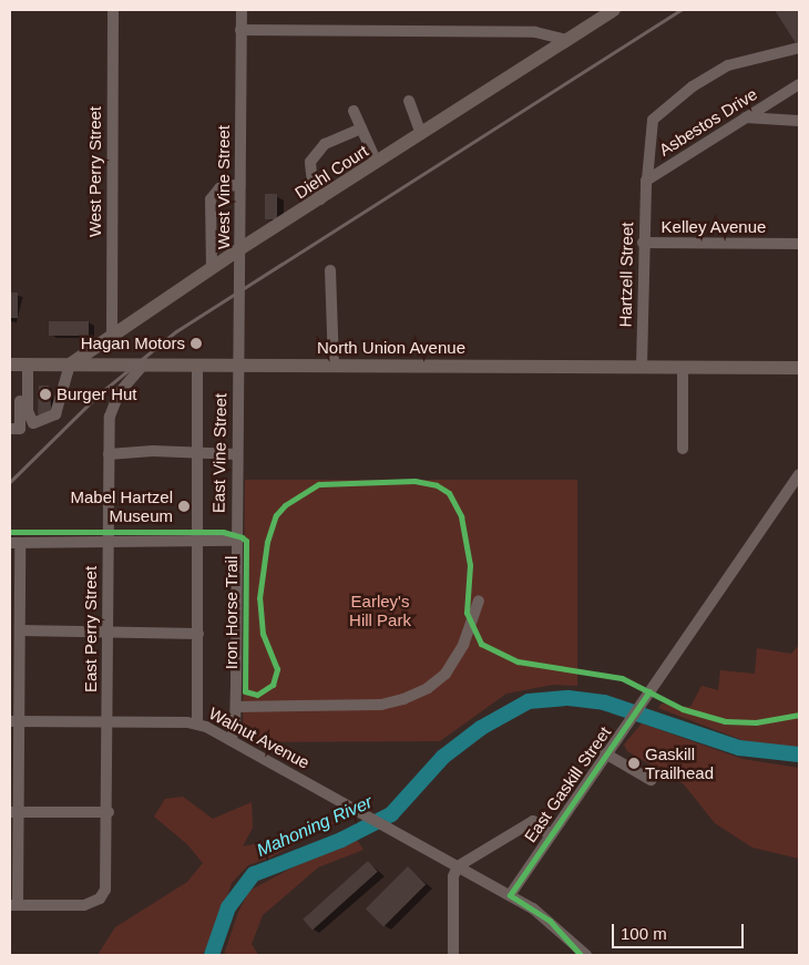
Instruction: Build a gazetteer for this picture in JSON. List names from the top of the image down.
{
  "streets": {
    "main road": ["Diehl Court", "North Union Avenue"],
    "street": [
      "Asbestos Drive",
      "West Perry Street",
      "West Vine Street",
      "Kelley Avenue",
      "Hartzell Street",
      "East Vine Street",
      "East Perry Street",
      "Walnut Avenue",
      "East Gaskill Street"
    ],
    "cycle path": ["Iron Horse Trail"]
  },
  "crossings": [
    ["Asbestos Drive", "Hartzell Street"],
    ["West Perry Street", "Diehl Court"],
    ["Diehl Court", "West Vine Street"],
    ["Diehl Court", "North Union Avenue"],
    ["West Vine Street", "North Union Avenue"],
    ["West Vine Street", "East Vine Street"],
    ["Kelley Avenue", "Hartzell Street"],
    ["Hartzell Street", "North Union Avenue"],
    ["North Union Avenue", "East Vine Street"],
    ["North Union Avenue", "East Perry Street"],
    ["East Vine Street", "Walnut Avenue"],
    ["East Perry Street", "Walnut Avenue"],
    ["Walnut Avenue", "East Gaskill Street"]
  ],
  "water": ["Mahoning River"],
  "parks": ["Earley's Hill Park"],
  "places": [
    "Hagan Motors",
    "Burger Hut",
    "Mabel Hartzel Museum",
    "Gaskill Trailhead"
  ],
  "scale_bar": "100 m"
}
